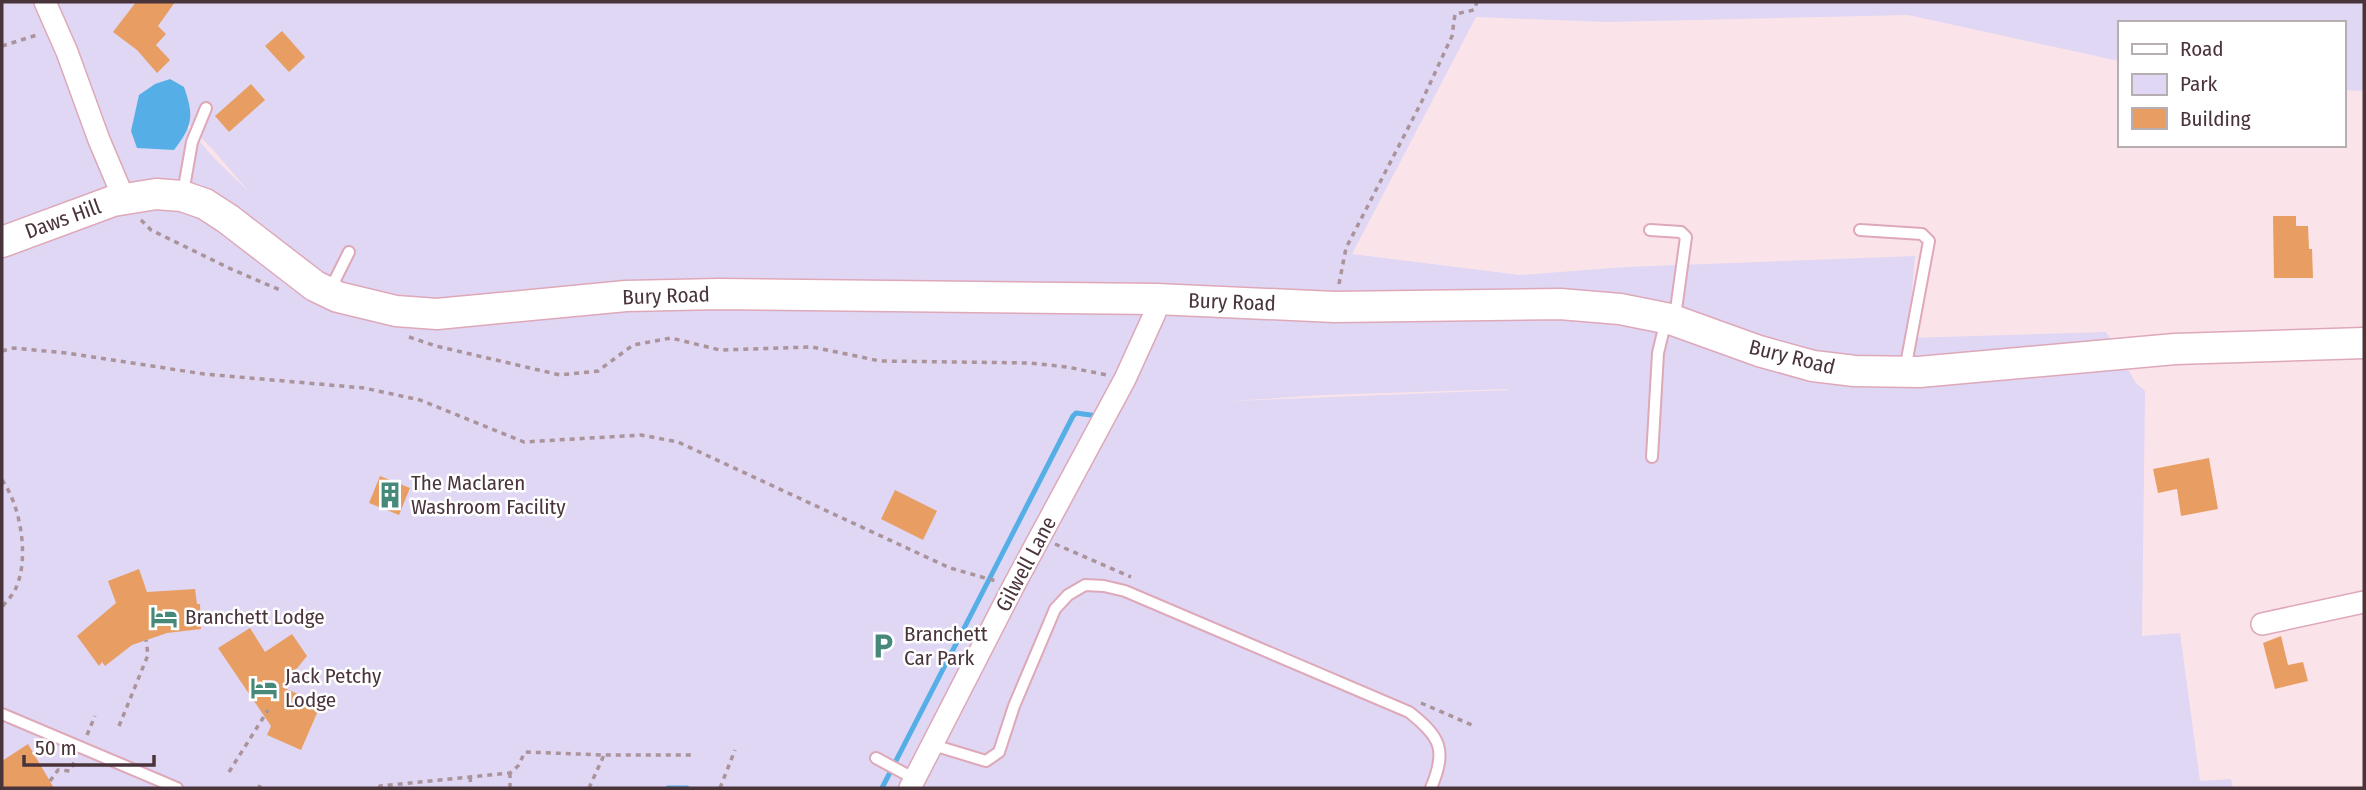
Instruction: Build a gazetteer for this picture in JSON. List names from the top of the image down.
{
  "streets": {
    "street": ["Daws Hill", "Bury Road", "Gilwell Lane"]
  },
  "crossings": [
    ["Daws Hill", "Bury Road"],
    ["Bury Road", "Gilwell Lane"]
  ],
  "places": {
    "building": ["The Maclaren Washroom Facility"],
    "hotel": ["Branchett Lodge", "Jack Petchy Lodge"],
    "parking": ["Branchett Car Park"]
  },
  "legend": ["Road", "Park", "Building"],
  "scale_bar": "50 m"
}
